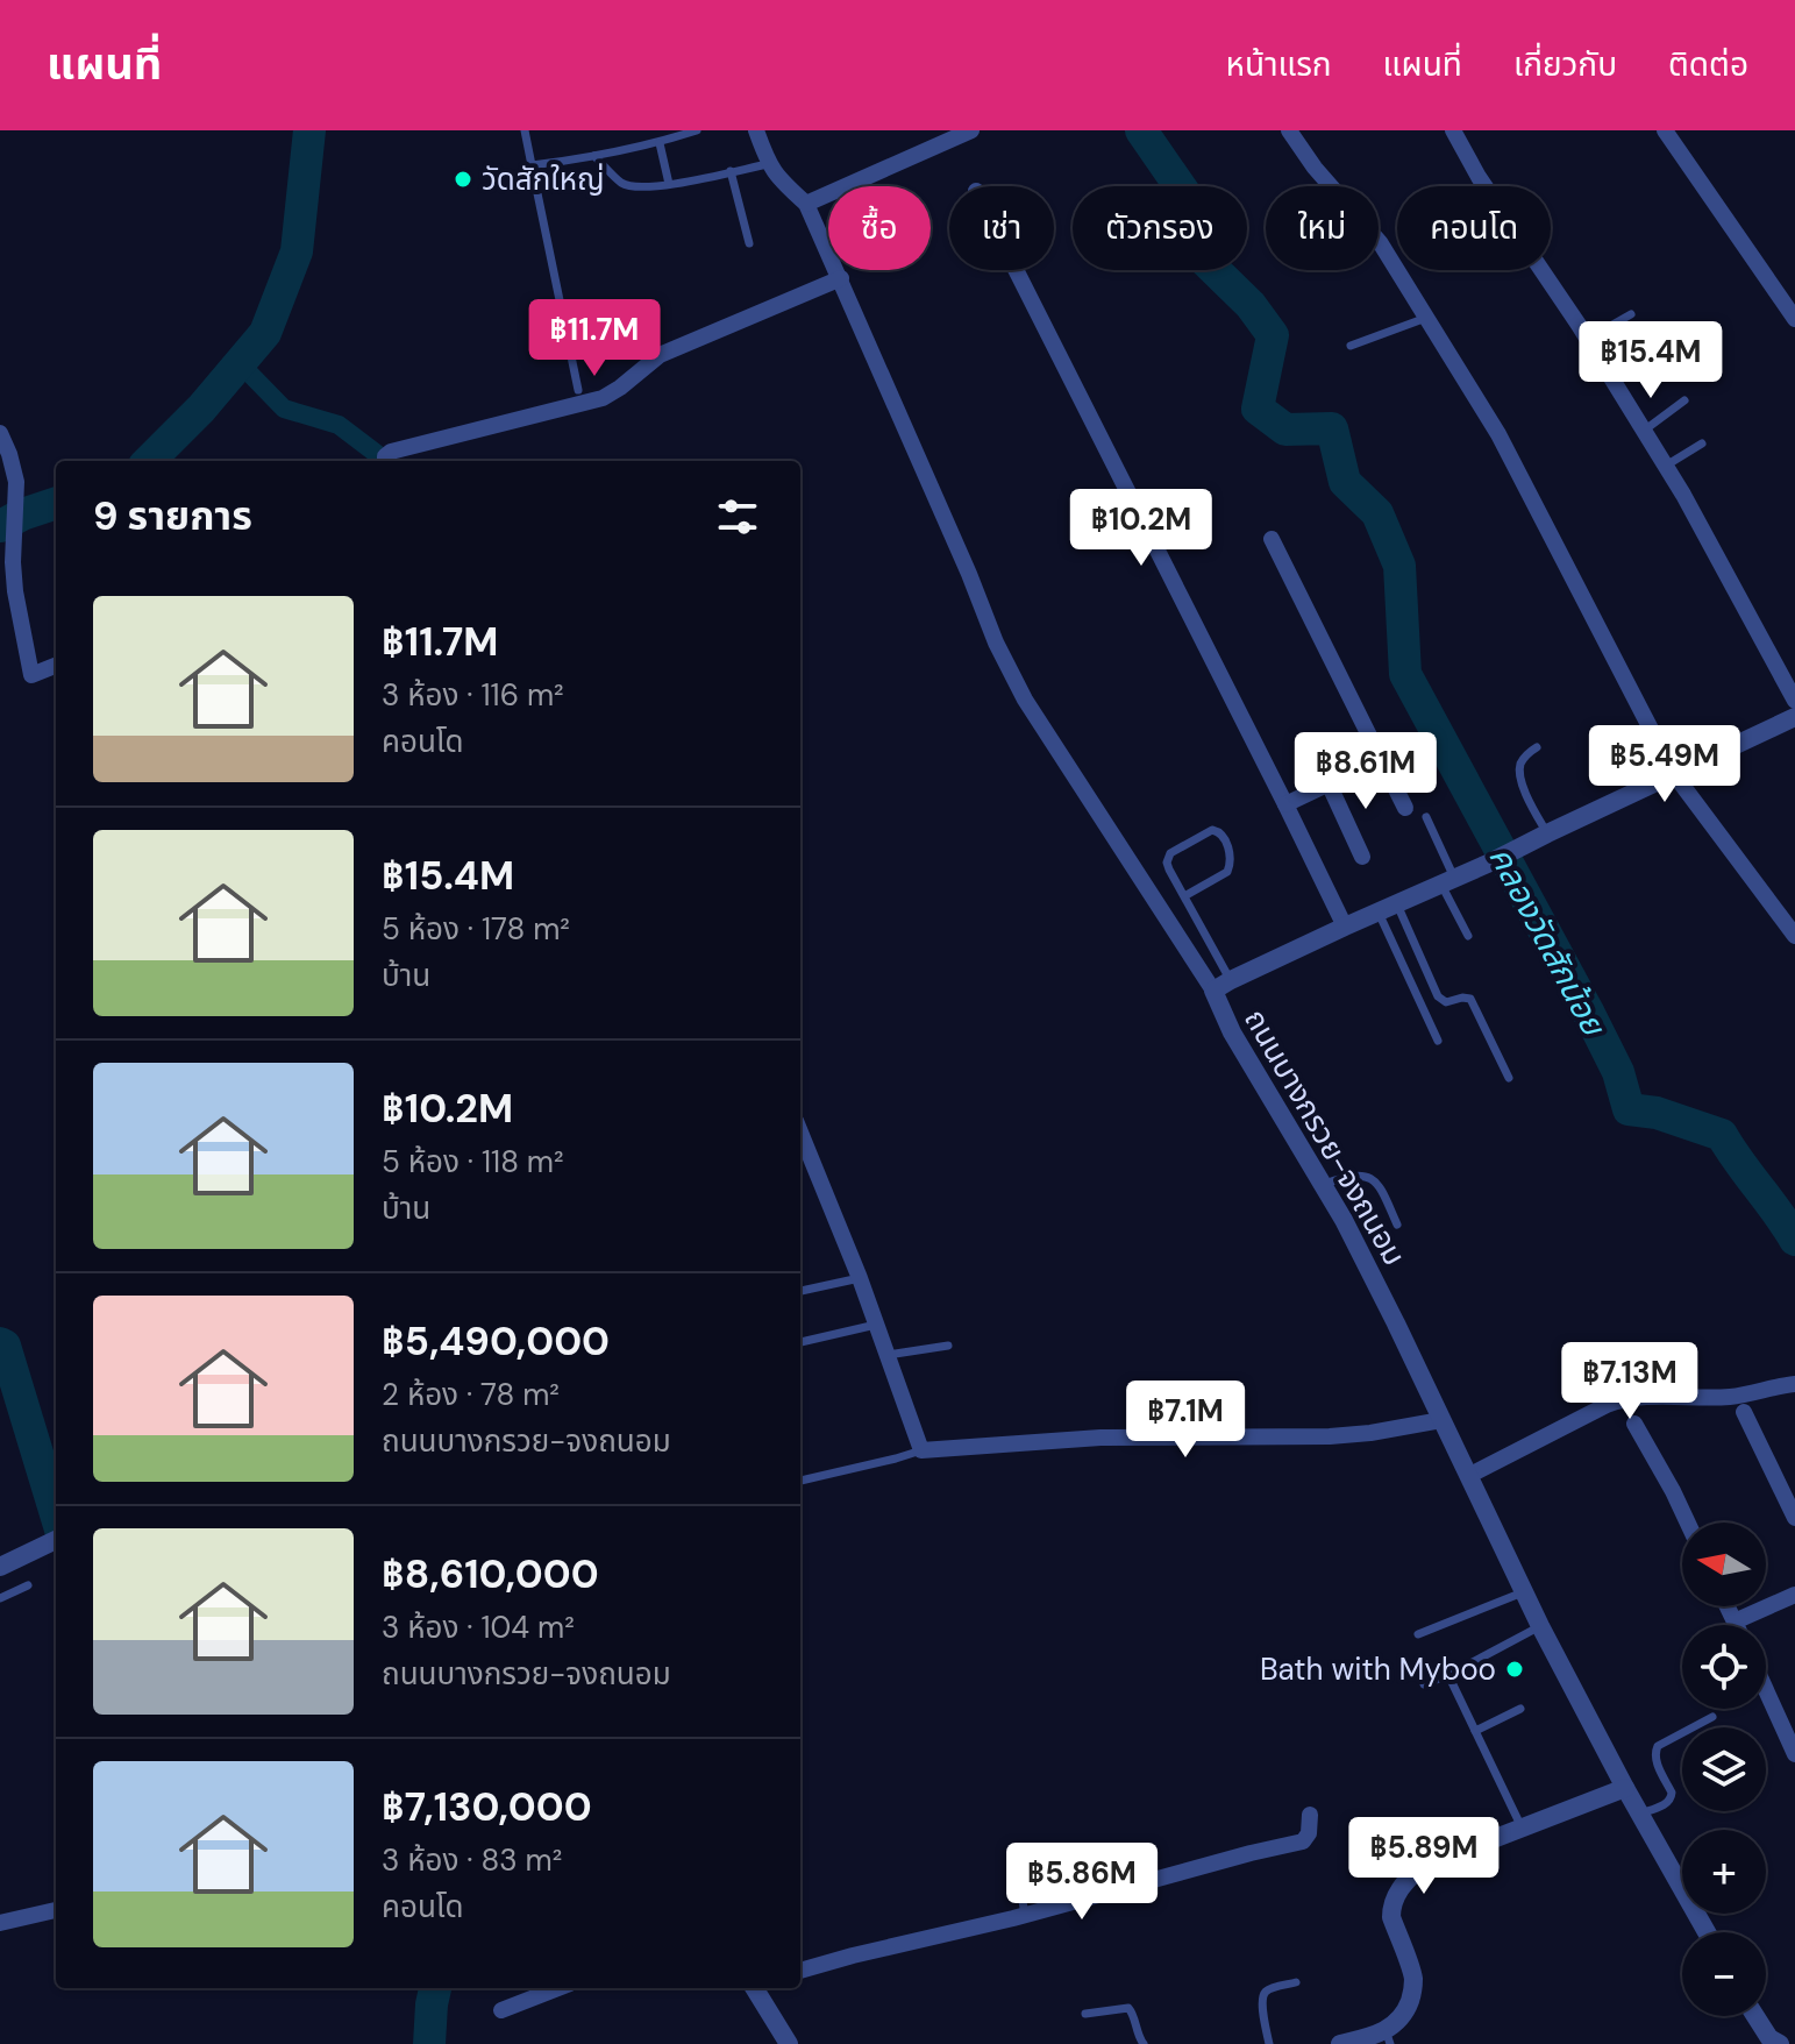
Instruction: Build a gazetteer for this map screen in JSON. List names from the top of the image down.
{
  "streets": {
    "street": ["ถนนบางกรวย-จงถนอม"]
  },
  "water": ["คลองวัดสักน้อย"],
  "places": ["วัดสักใหญ่", "Bath with Myboo"],
  "north": "left",
  "page": {
    "header": "แผนที่",
    "nav": [
      "หน้าแรก",
      "แผนที่",
      "เกี่ยวกับ",
      "ติดต่อ"
    ],
    "chip": [
      "ซื้อ",
      "เช่า",
      "ตัวกรอง",
      "ใหม่",
      "คอนโด"
    ],
    "price": [
      "฿11.7M",
      "฿15.4M",
      "฿10.2M",
      "฿5.49M",
      "฿8.61M",
      "฿7.13M",
      "฿7.1M",
      "฿5.89M",
      "฿5.86M"
    ],
    "heading": "9 รายการ",
    "list": [
      {
        "name": "฿11.7M",
        "note": "3 ห้อง · 116 m² · คอนโด"
      },
      {
        "name": "฿15.4M",
        "note": "5 ห้อง · 178 m² · บ้าน"
      },
      {
        "name": "฿10.2M",
        "note": "5 ห้อง · 118 m² · บ้าน"
      },
      {
        "name": "฿5,490,000",
        "note": "2 ห้อง · 78 m² · ถนนบางกรวย-จงถนอม"
      },
      {
        "name": "฿8,610,000",
        "note": "3 ห้อง · 104 m² · ถนนบางกรวย-จงถนอม"
      },
      {
        "name": "฿7,130,000",
        "note": "3 ห้อง · 83 m² · คอนโด"
      }
    ],
    "map_buttons": ["+", "−"]
  }
}
